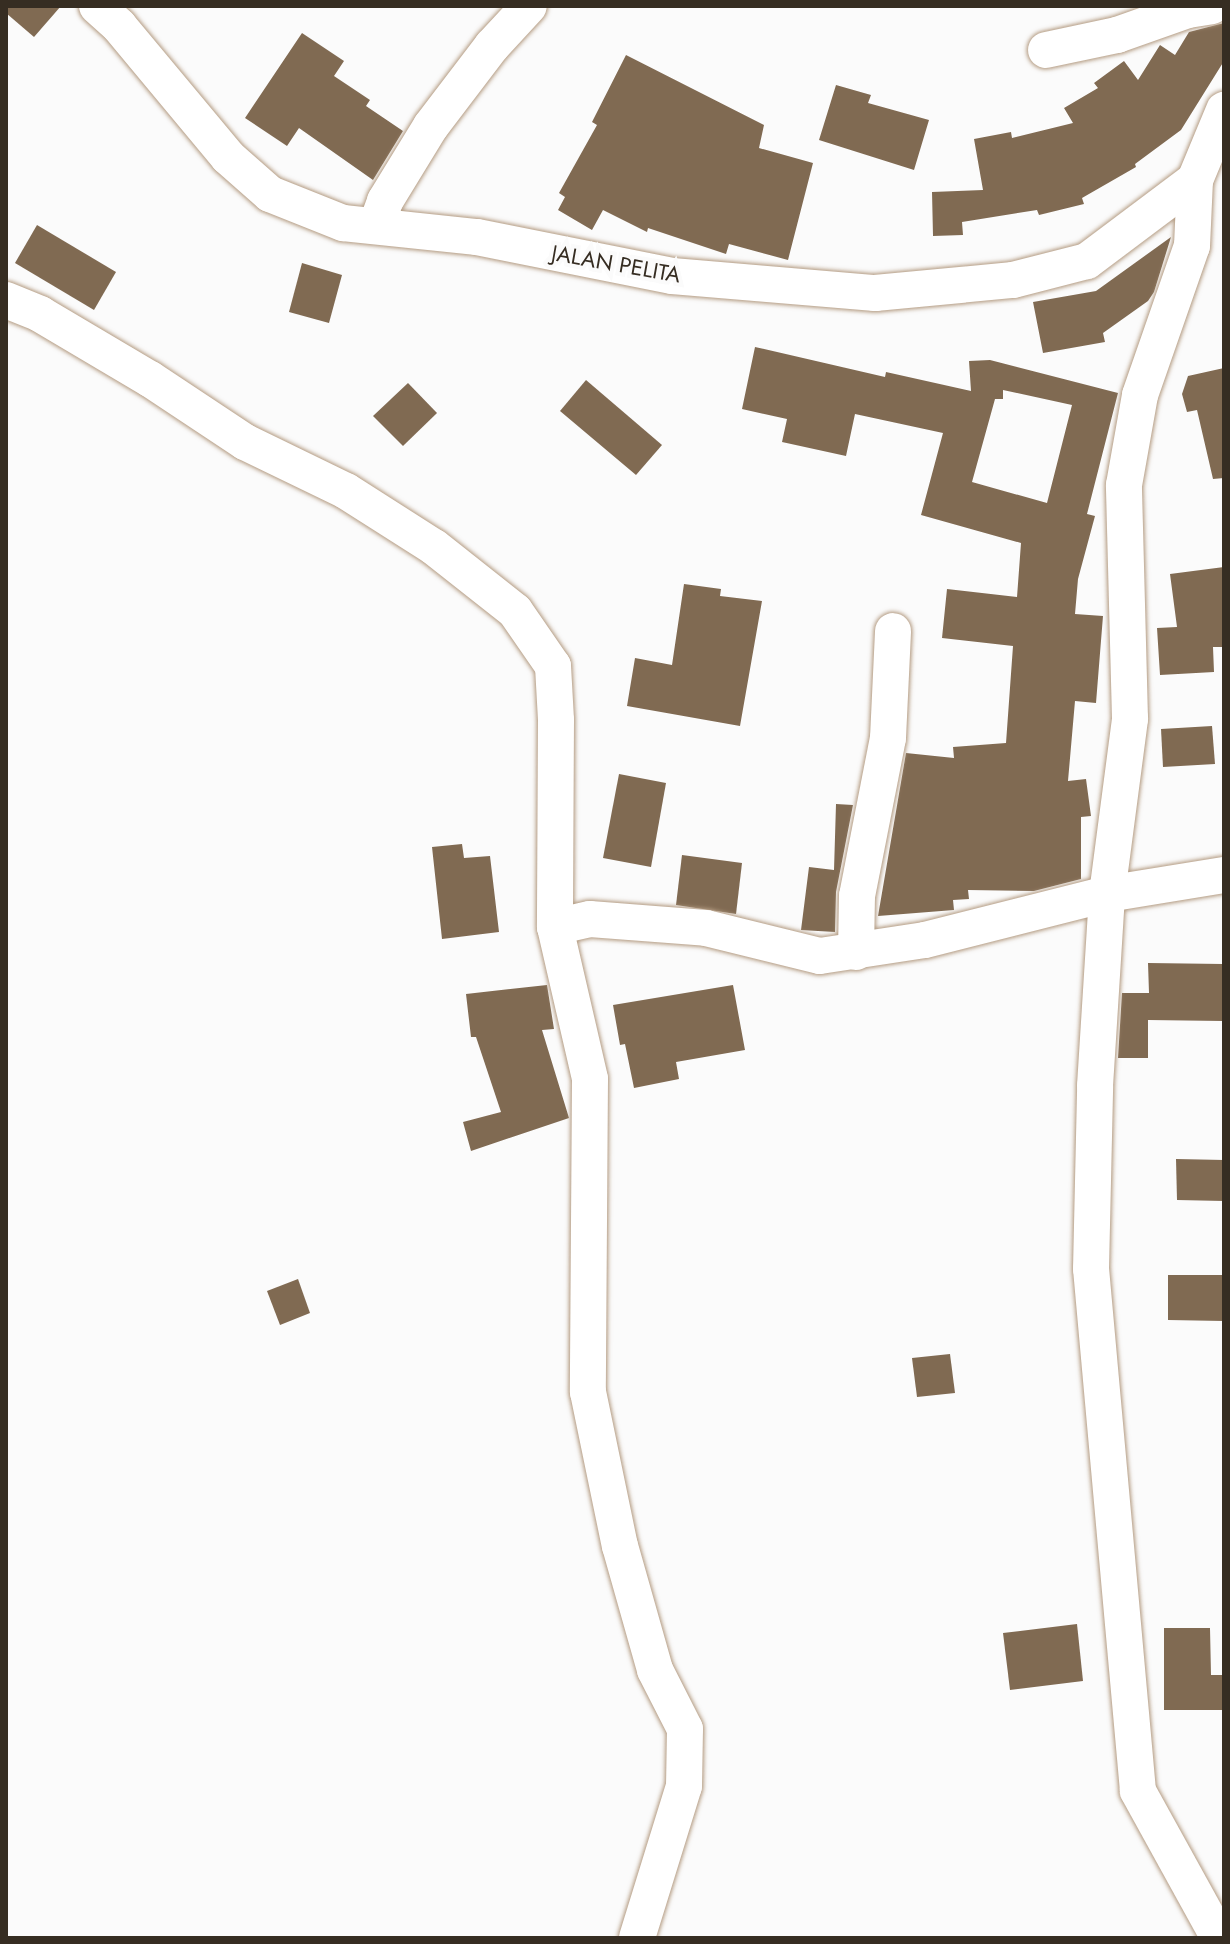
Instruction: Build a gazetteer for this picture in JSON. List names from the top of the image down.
{
  "streets": {
    "street": ["JALAN PELITA"]
  }
}
